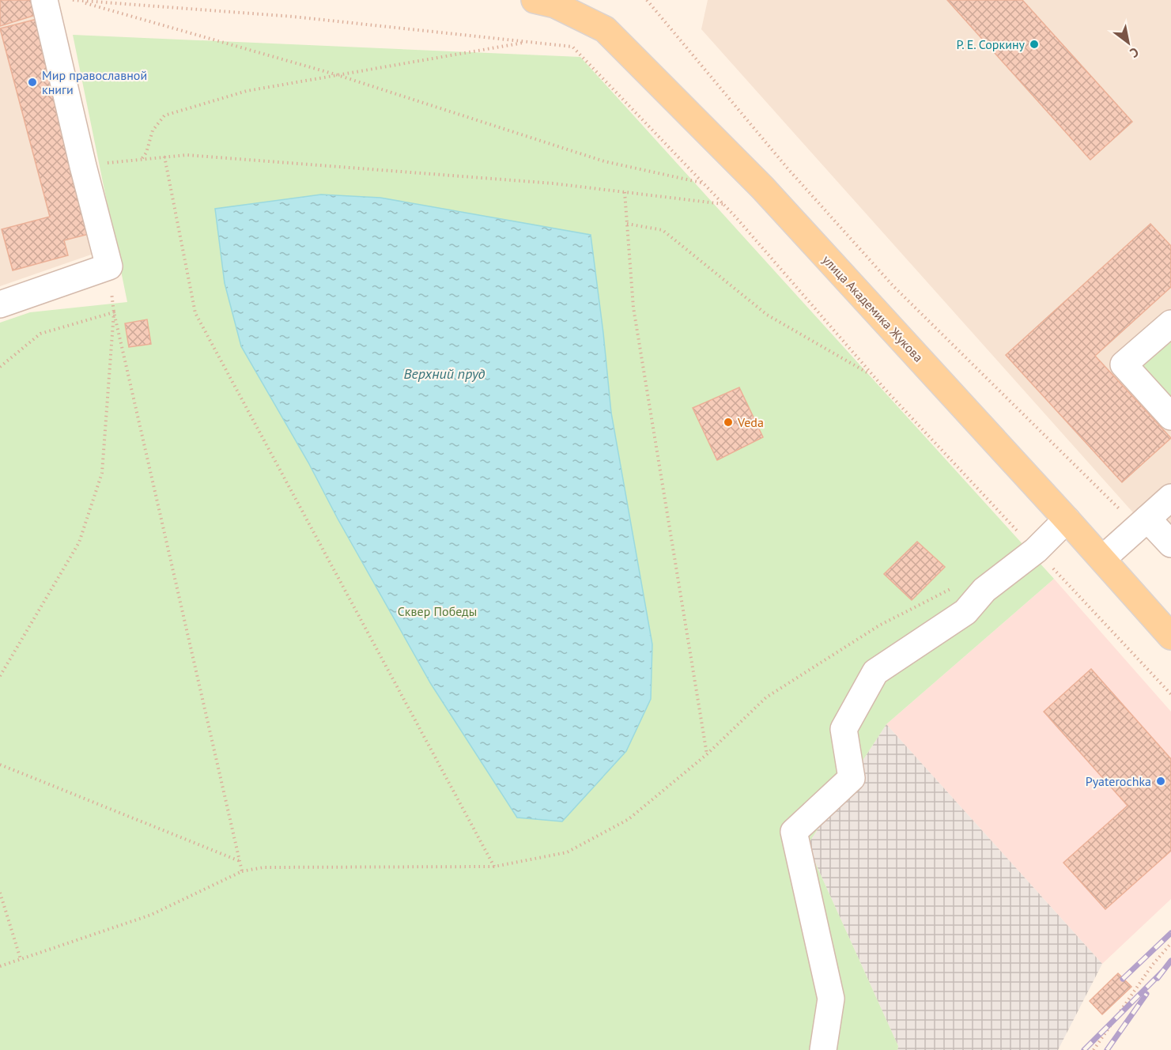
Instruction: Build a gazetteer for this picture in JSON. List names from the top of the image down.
{
  "streets": {
    "main road": ["улица Академика Жукова"]
  },
  "water": ["Верхний пруд"],
  "parks": ["Сквер Победы"],
  "places": [
    "Р. Е. Соркину",
    "Мир православной книги",
    "Veda",
    "Pyaterochka"
  ],
  "north": "bottom right"
}
